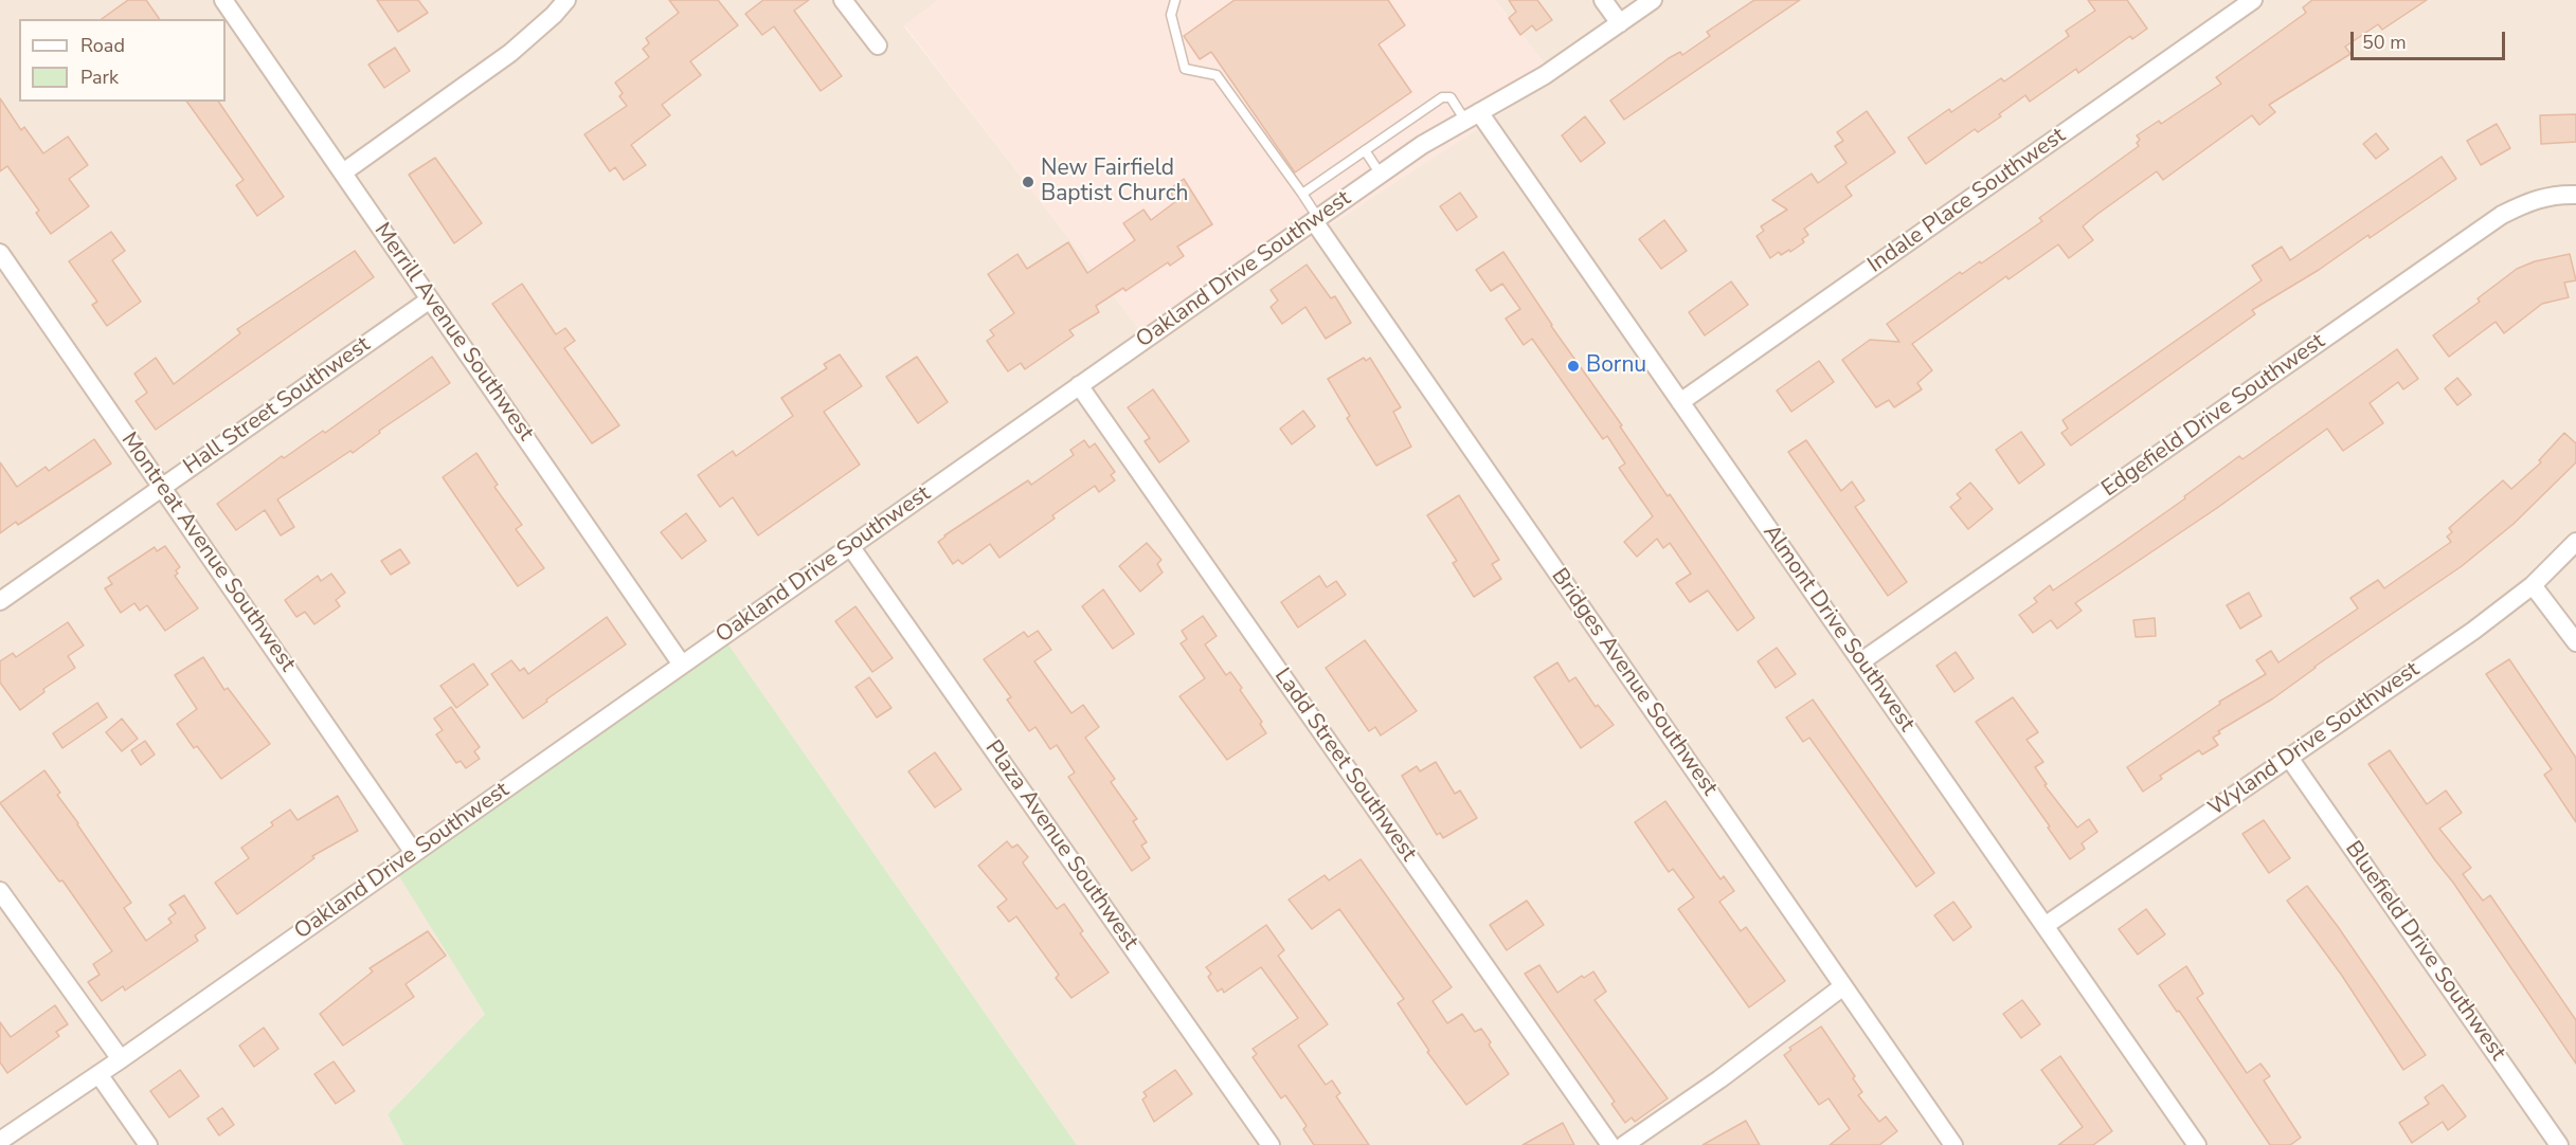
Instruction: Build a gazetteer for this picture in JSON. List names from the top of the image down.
{
  "streets": {
    "street": [
      "Indale Place Southwest",
      "Oakland Drive Southwest",
      "Merrill Avenue Southwest",
      "Hall Street Southwest",
      "Edgefield Drive Southwest",
      "Montreat Avenue Southwest",
      "Almont Drive Southwest",
      "Bridges Avenue Southwest",
      "Wyland Drive Southwest",
      "Ladd Street Southwest",
      "Plaza Avenue Southwest",
      "Bluefield Drive Southwest"
    ]
  },
  "crossings": [
    ["Indale Place Southwest", "Almont Drive Southwest"],
    ["Oakland Drive Southwest", "Merrill Avenue Southwest"],
    ["Oakland Drive Southwest", "Montreat Avenue Southwest"],
    ["Oakland Drive Southwest", "Almont Drive Southwest"],
    ["Oakland Drive Southwest", "Bridges Avenue Southwest"],
    ["Oakland Drive Southwest", "Ladd Street Southwest"],
    ["Oakland Drive Southwest", "Plaza Avenue Southwest"],
    ["Merrill Avenue Southwest", "Hall Street Southwest"],
    ["Hall Street Southwest", "Montreat Avenue Southwest"],
    ["Edgefield Drive Southwest", "Almont Drive Southwest"],
    ["Almont Drive Southwest", "Wyland Drive Southwest"],
    ["Wyland Drive Southwest", "Bluefield Drive Southwest"]
  ],
  "places": ["New Fairfield Baptist Church", "Bornu"],
  "legend": ["Road", "Park"],
  "scale_bar": "50 m"
}
